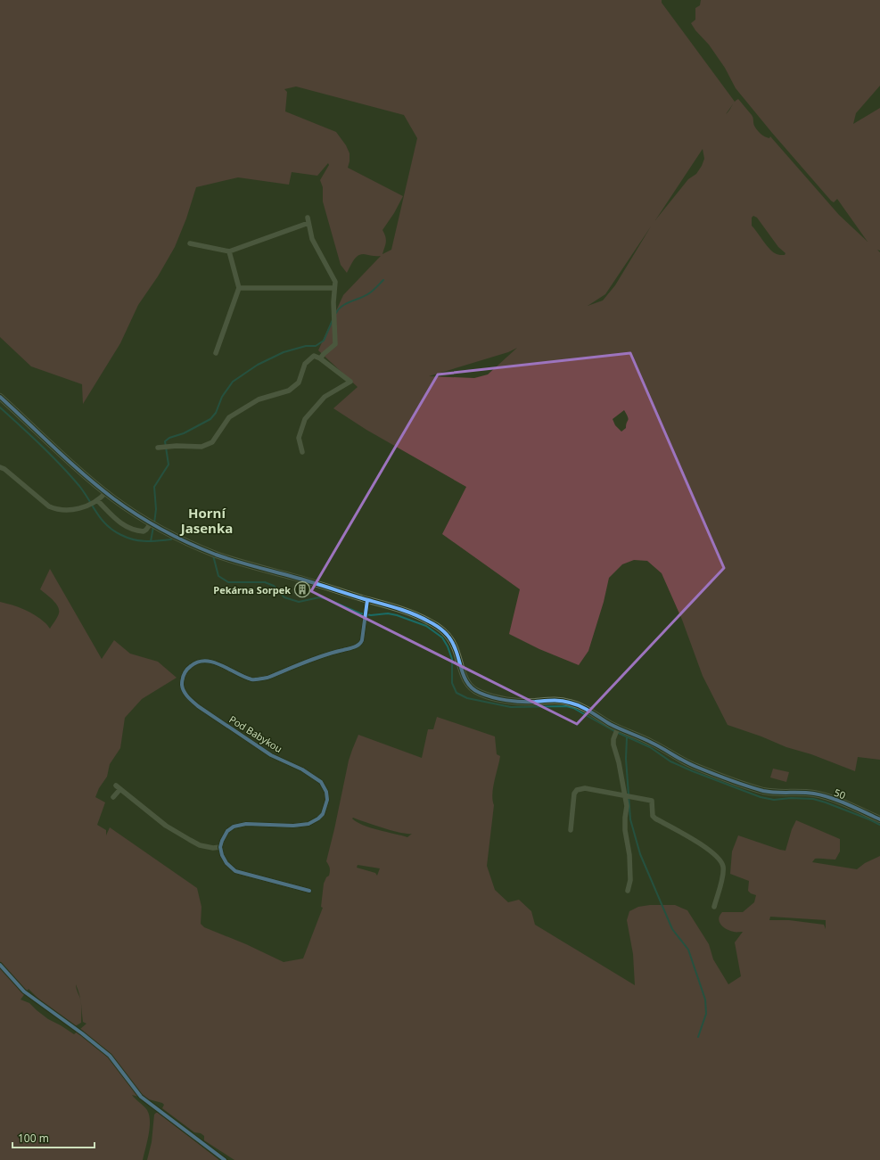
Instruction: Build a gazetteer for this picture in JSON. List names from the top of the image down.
{
  "streets": {
    "street": ["Pod Babykou", "50"]
  },
  "crossings": [
    ["Pod Babykou", "50"]
  ],
  "districts": ["Horní Jasenka"],
  "places": {
    "building": ["Pekárna Sorpek"]
  },
  "scale_bar": "100 m"
}
